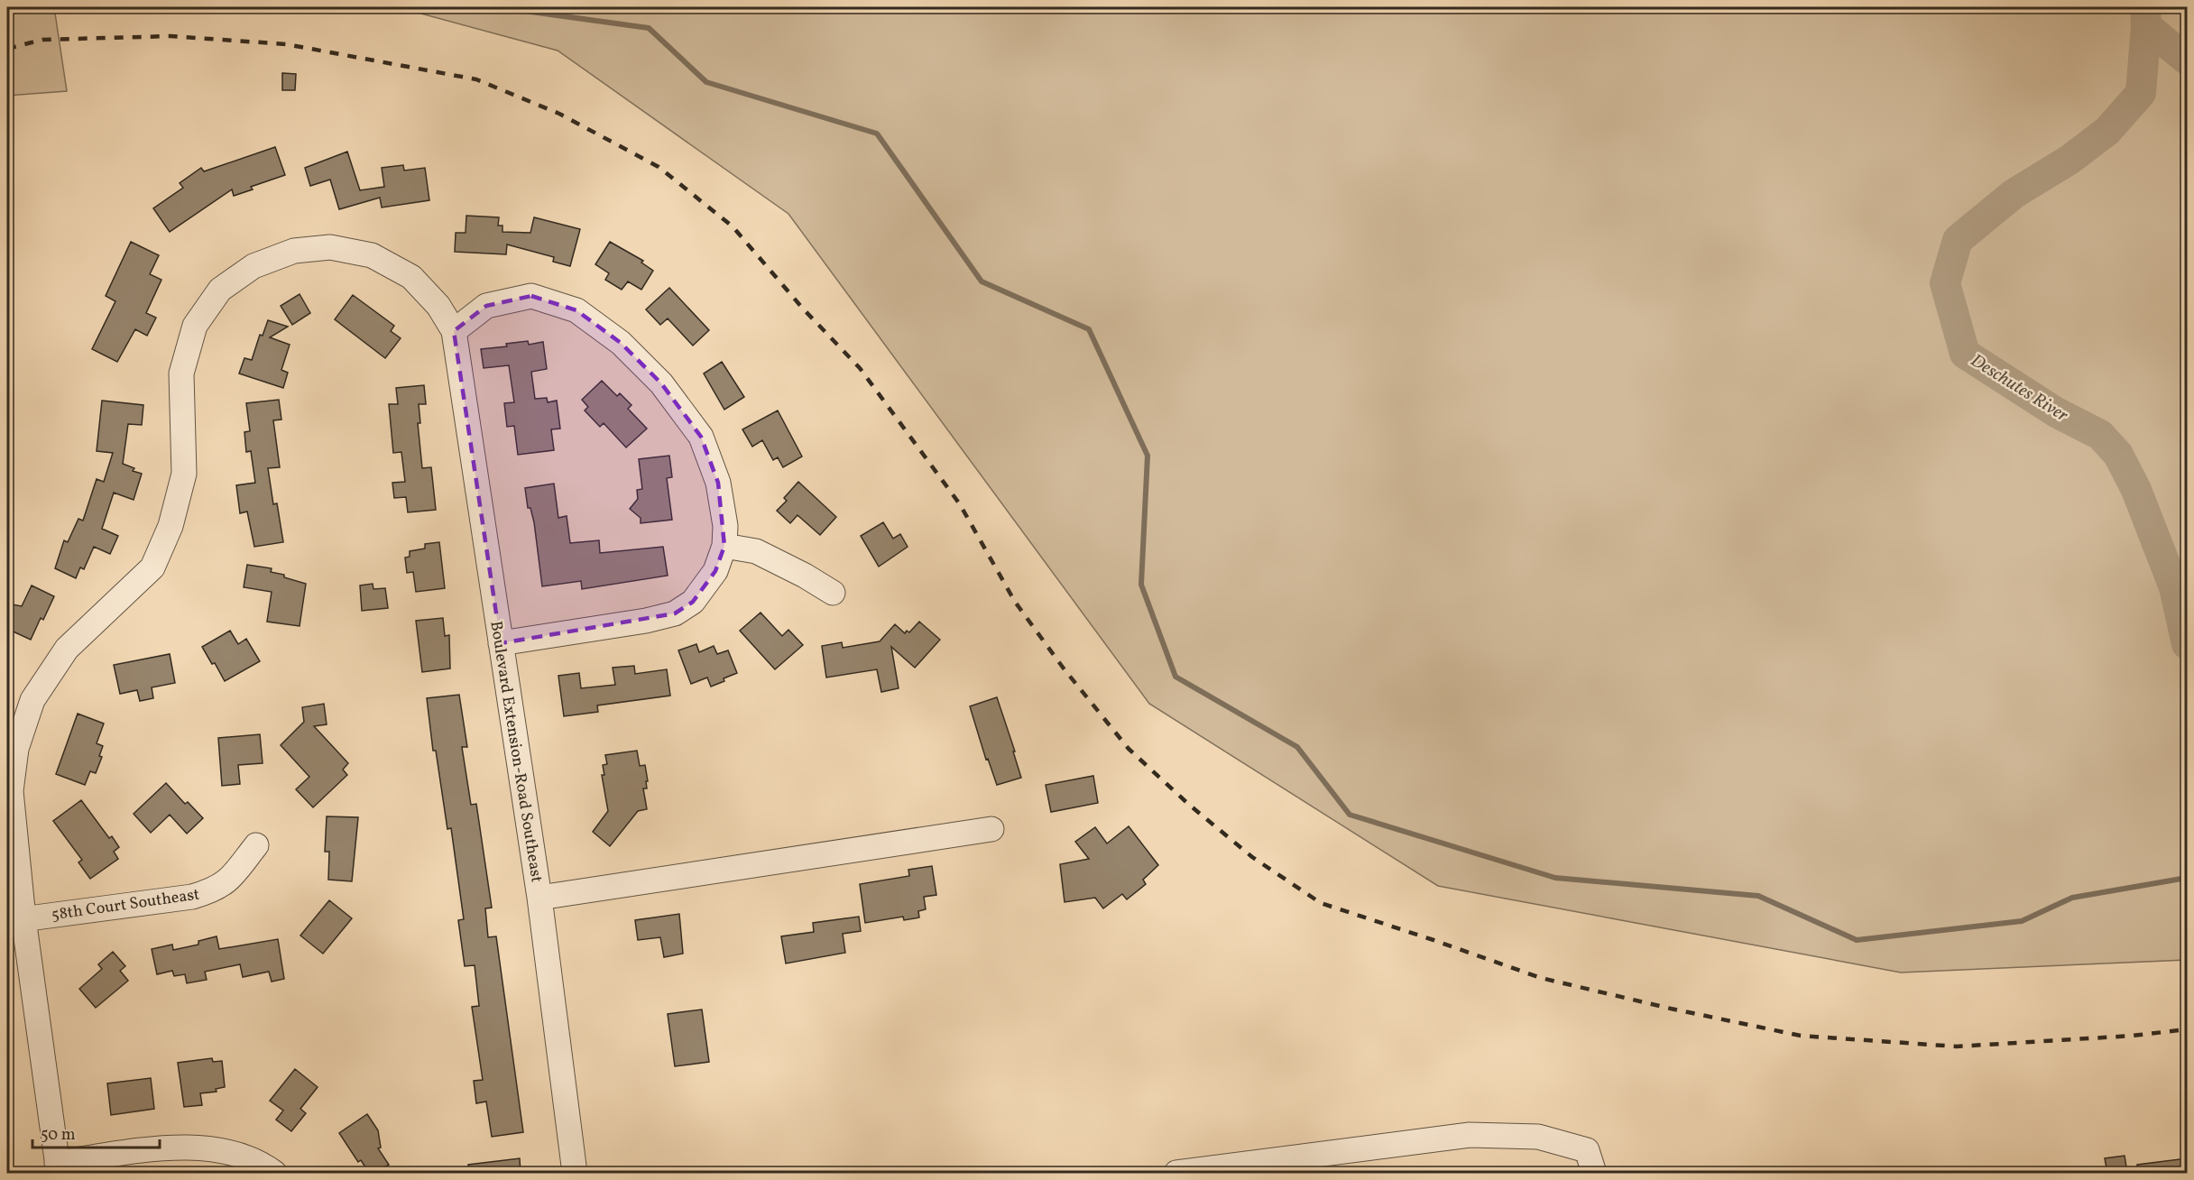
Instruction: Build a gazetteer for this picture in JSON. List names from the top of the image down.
{
  "streets": {
    "street": ["Boulevard Extension-Road Southeast", "58th Court Southeast"]
  },
  "water": ["Deschutes River"],
  "scale_bar": "50 m"
}
